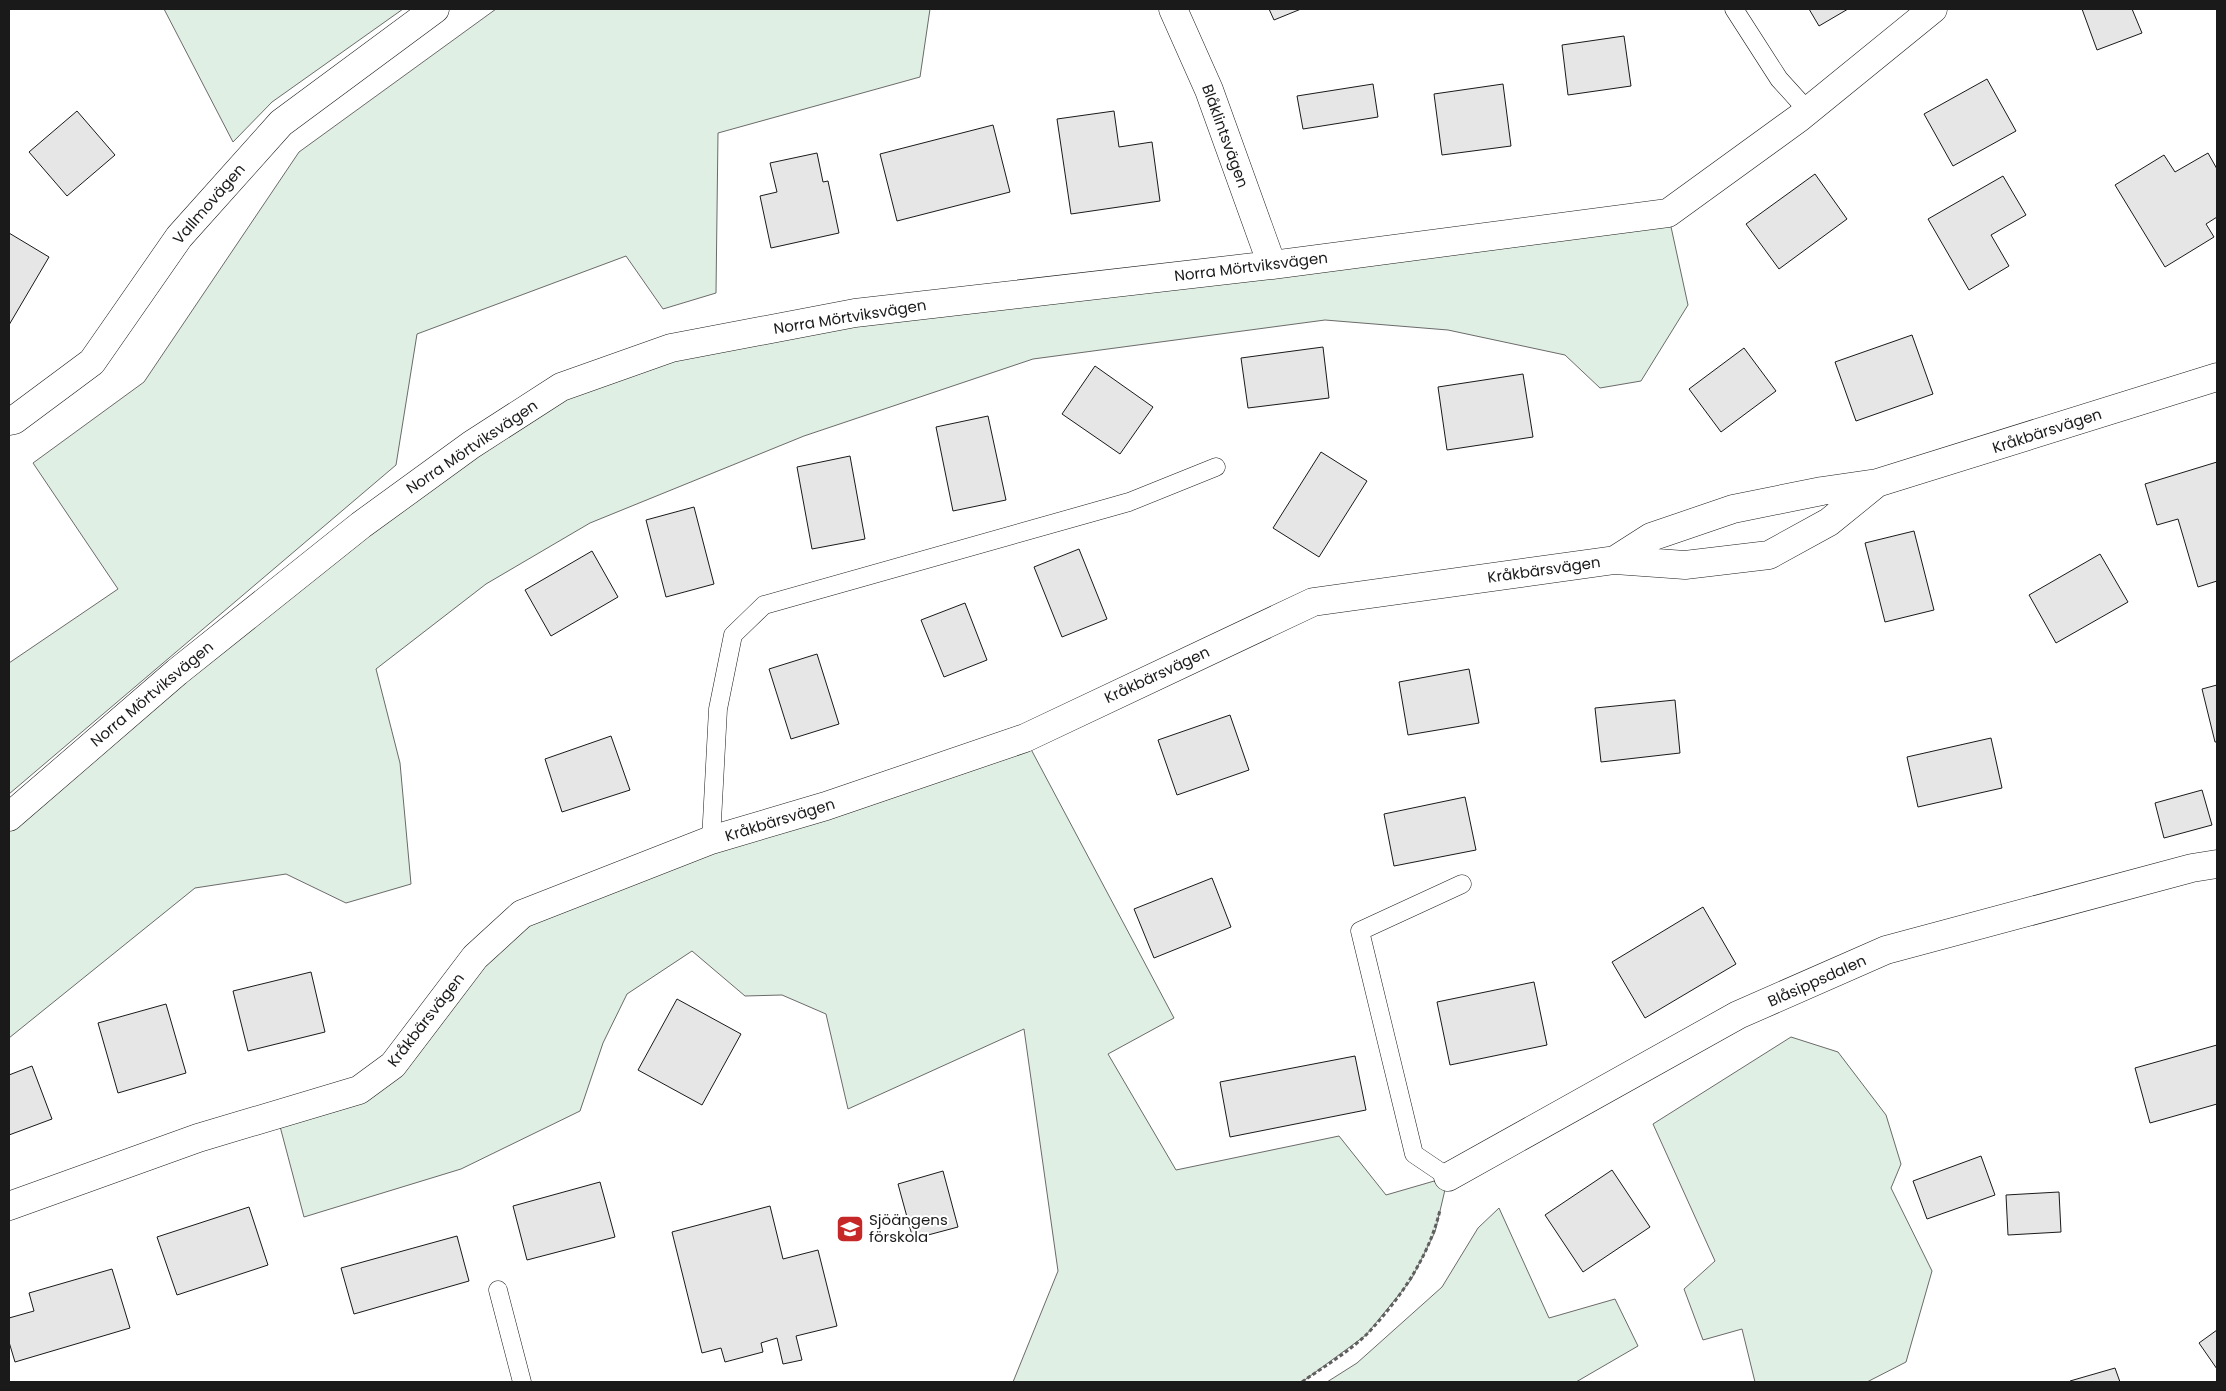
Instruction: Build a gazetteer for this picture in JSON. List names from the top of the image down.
{
  "streets": {
    "street": [
      "Blåklintsvägen",
      "Vallmovägen",
      "Norra Mörtviksvägen",
      "Kråkbärsvägen",
      "Blåsippsdalen"
    ]
  },
  "crossings": [
    ["Blåklintsvägen", "Norra Mörtviksvägen"]
  ],
  "places": {
    "school or university": ["Sjöängens förskola"]
  }
}
